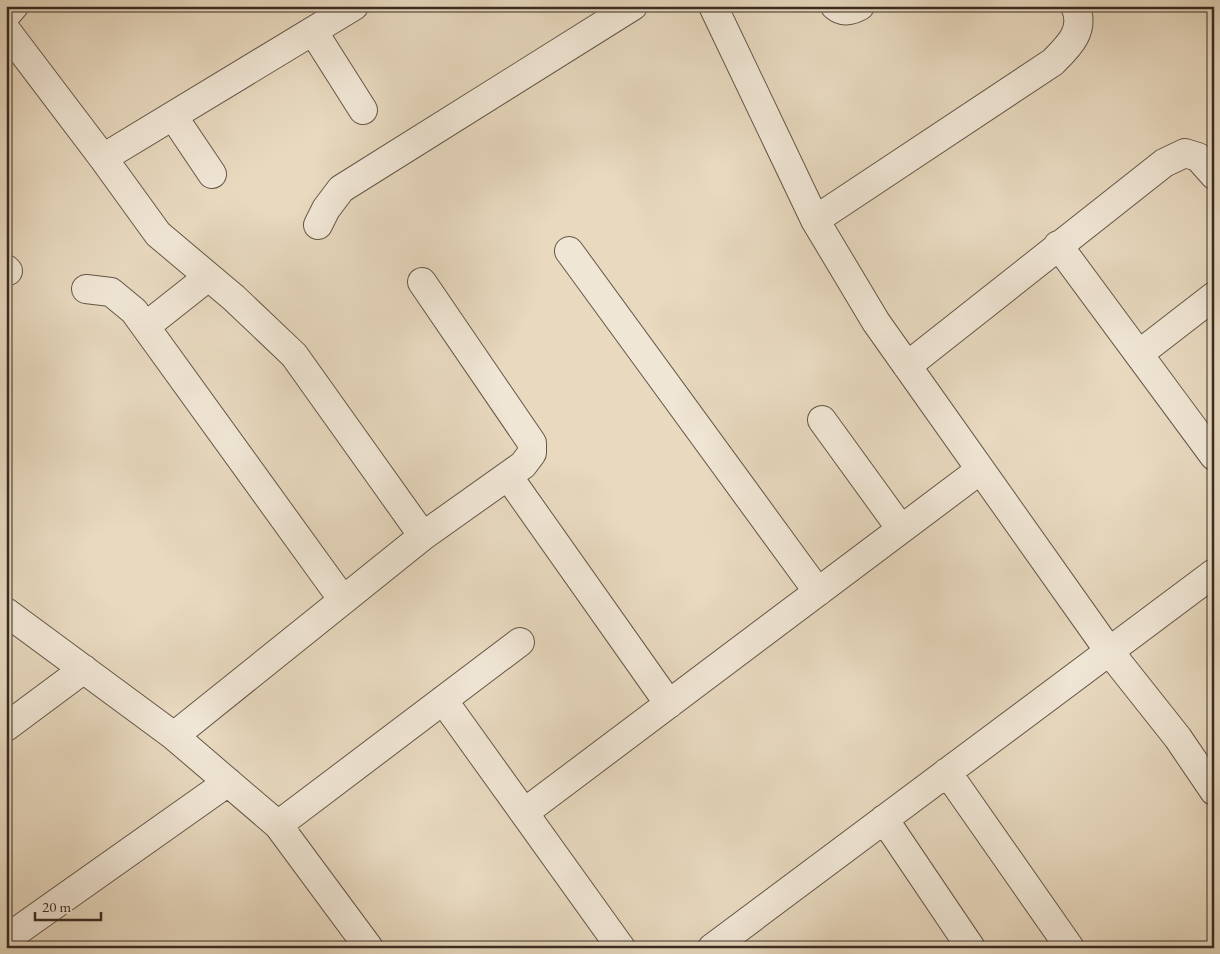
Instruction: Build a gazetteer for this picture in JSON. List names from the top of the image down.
{
  "scale_bar": "20 m"
}
